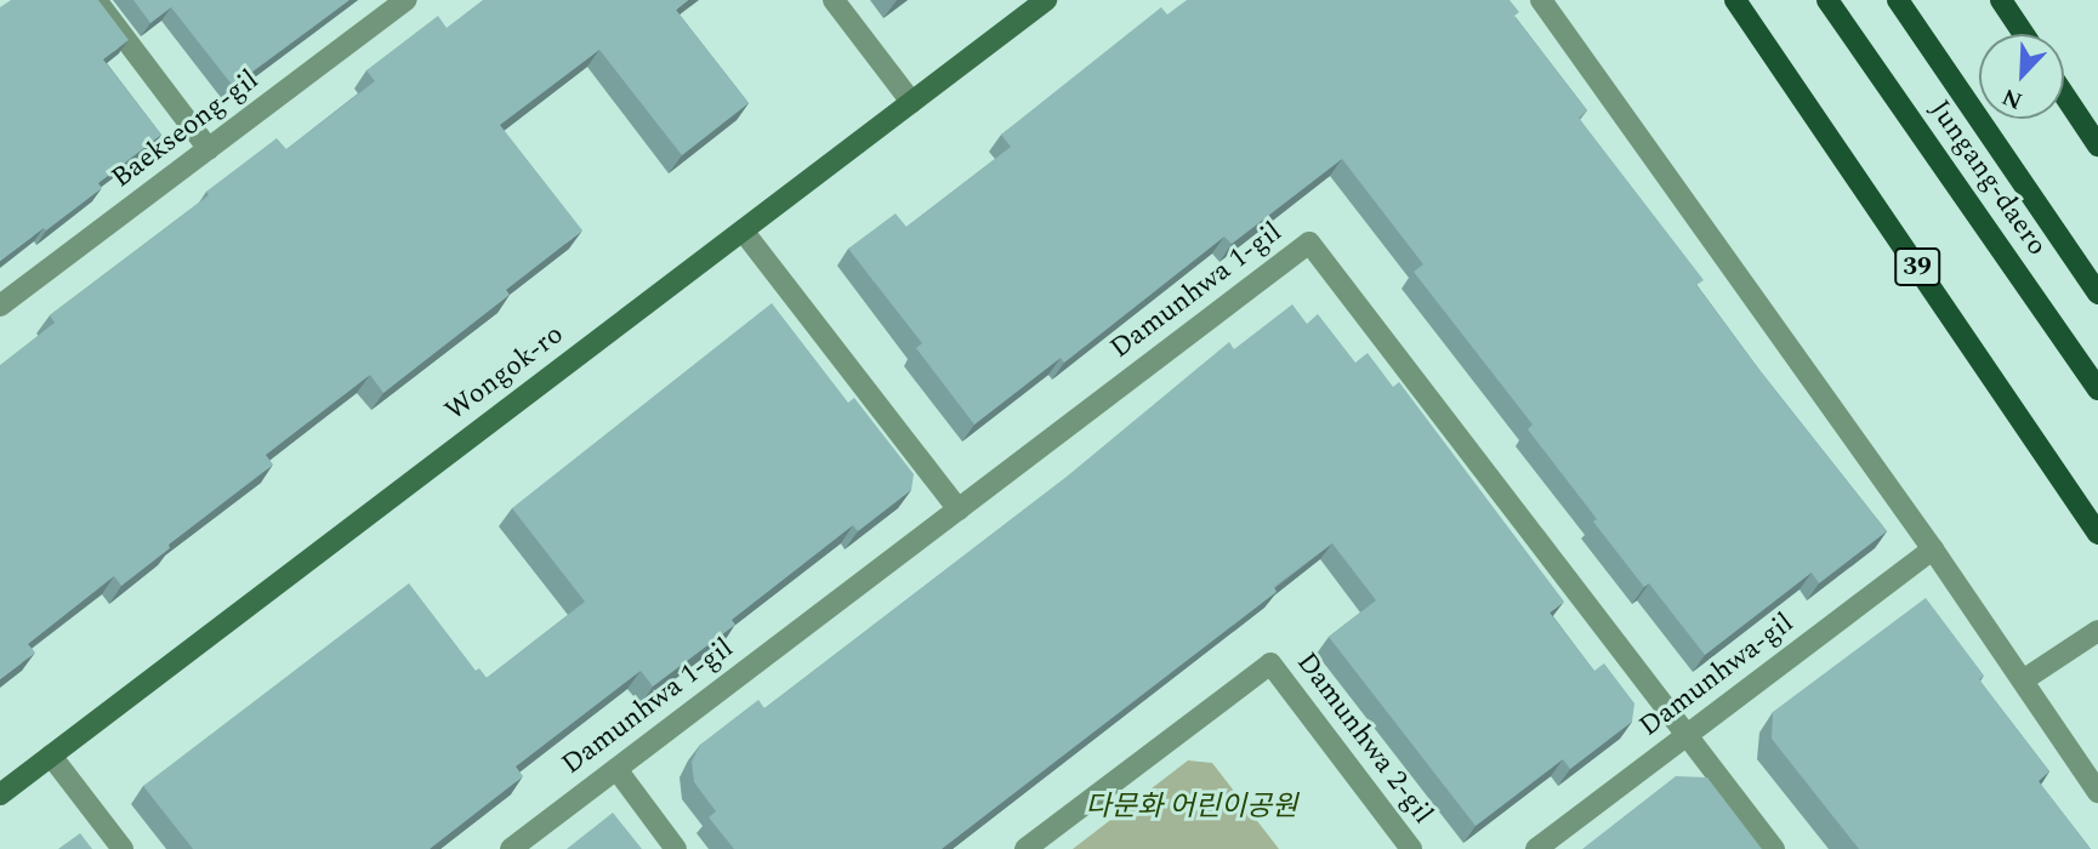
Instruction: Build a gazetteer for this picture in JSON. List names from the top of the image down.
{
  "streets": {
    "main road": ["Jungang-daero", "39"],
    "street": [
      "Baekseong-gil",
      "Damunhwa 1-gil",
      "Wongok-ro",
      "Damunhwa-gil",
      "Damunhwa 2-gil"
    ]
  },
  "crossings": [
    ["Damunhwa 1-gil", "Damunhwa-gil"]
  ],
  "parks": ["다문화 어린이공원"],
  "north": "bottom left"
}
